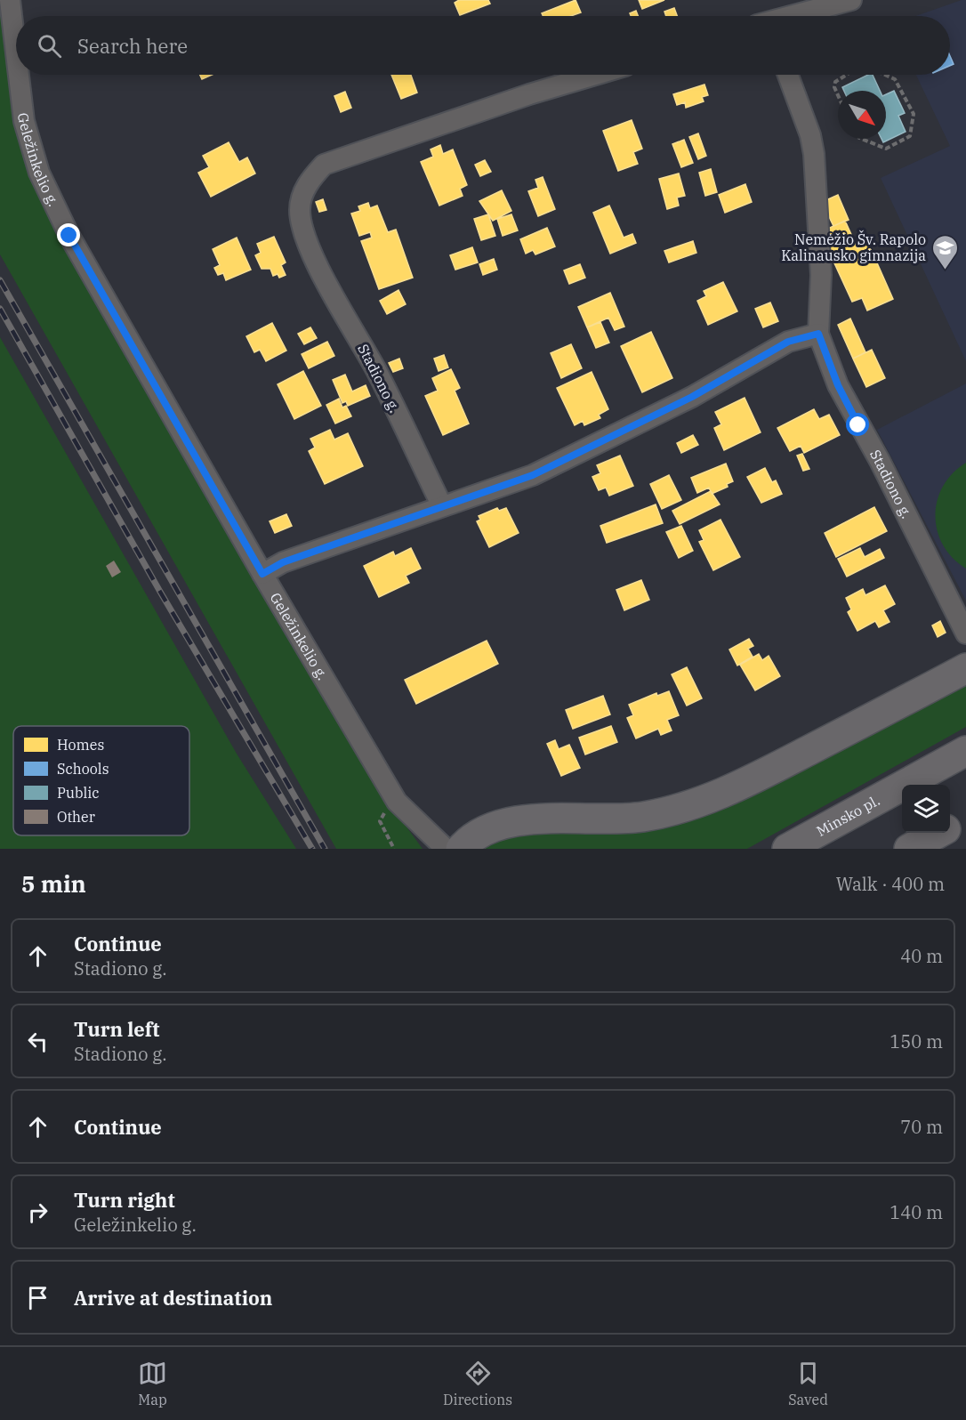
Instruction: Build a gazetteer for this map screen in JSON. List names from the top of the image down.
{
  "streets": {
    "highway": ["Minsko pl."],
    "street": ["Geležinkelio g.", "Stadiono g."]
  },
  "places": {
    "school or university": ["Nemėžio Šv. Rapolo Kalinausko gimnazija"]
  },
  "legend": [
    "Homes",
    "Schools",
    "Public",
    "Other"
  ],
  "north": "bottom right",
  "page": {
    "search": "Search here",
    "heading": ["5 min", "Walk · 400 m"],
    "list": [
      ["Continue", "Stadiono g.", "40 m"],
      ["Turn left", "Stadiono g.", "150 m"],
      ["Continue", "70 m"],
      ["Turn right", "Geležinkelio g.", "140 m"],
      "Arrive at destination"
    ],
    "nav": ["Map", "Directions", "Saved"]
  }
}
